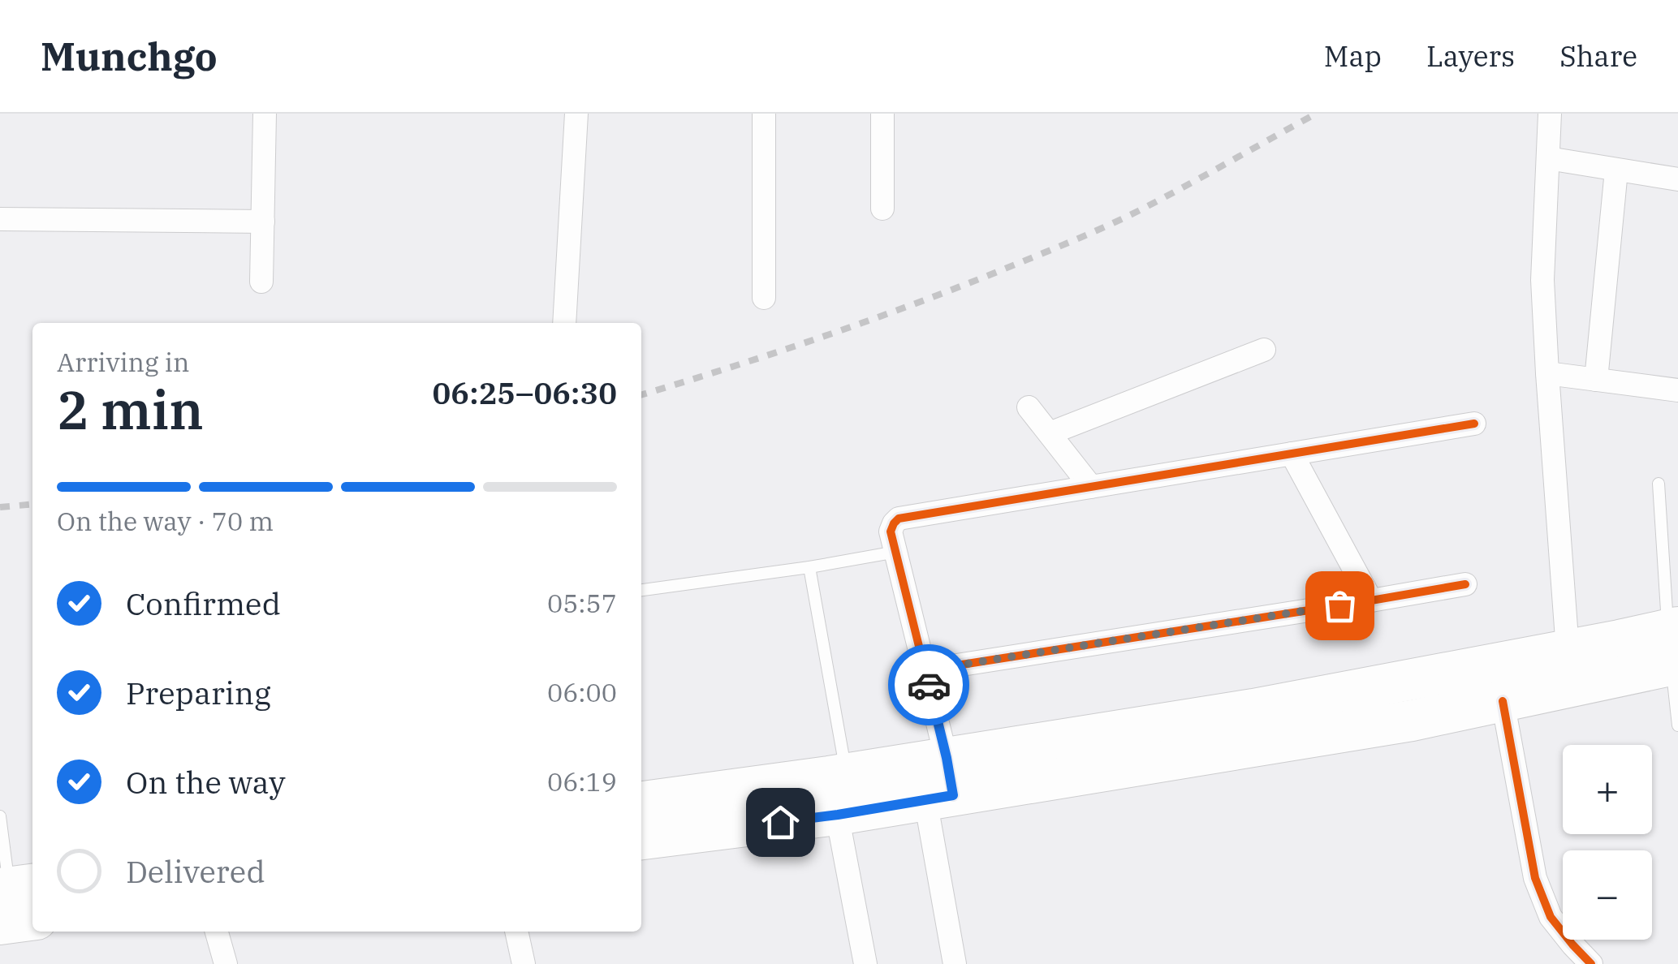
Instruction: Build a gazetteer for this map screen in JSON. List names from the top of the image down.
{
  "page": {
    "header": "Munchgo",
    "nav": ["Map", "Layers", "Share"],
    "heading": ["2 min", "Arriving in", "06:25–06:30"],
    "bar": "On the way · 70 m",
    "list": [
      ["Confirmed", "05:57"],
      ["Preparing", "06:00"],
      ["On the way", "06:19"],
      "Delivered"
    ],
    "map_buttons": ["+", "−"]
  }
}
